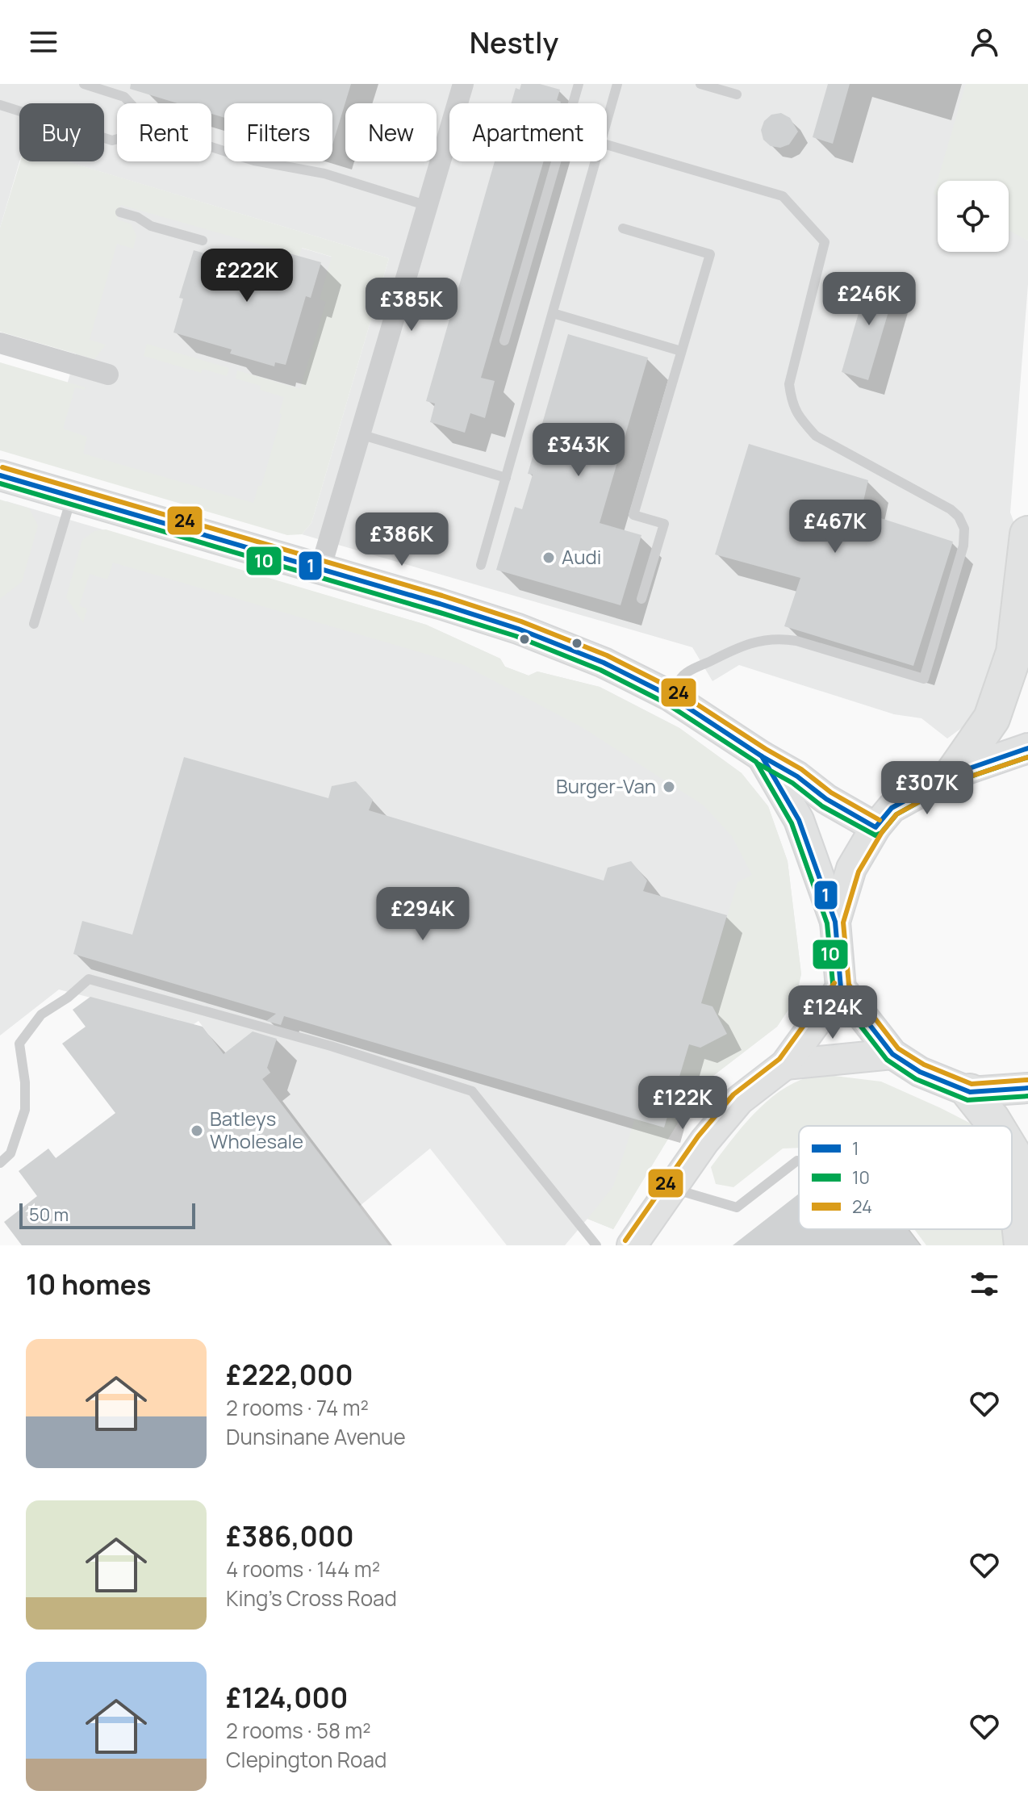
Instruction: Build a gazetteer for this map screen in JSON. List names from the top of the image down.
{
  "places": ["Audi", "Burger-Van", "Batleys Wholesale"],
  "lines": ["transit line 24", "transit line 1", "transit line 10"],
  "legend": ["1", "10", "24"],
  "scale_bar": "50 m",
  "page": {
    "header": "Nestly",
    "chip": [
      "Buy",
      "Rent",
      "Filters",
      "New",
      "Apartment"
    ],
    "price": [
      "£222K",
      "£246K",
      "£385K",
      "£343K",
      "£467K",
      "£386K",
      "£307K",
      "£294K",
      "£124K",
      "£122K"
    ],
    "scale": "50 m",
    "heading": "10 homes",
    "list": [
      {
        "name": "£222,000",
        "note": "2 rooms · 74 m² · Dunsinane Avenue"
      },
      {
        "name": "£386,000",
        "note": "4 rooms · 144 m² · King's Cross Road"
      },
      {
        "name": "£124,000",
        "note": "2 rooms · 58 m² · Clepington Road"
      }
    ]
  }
}
